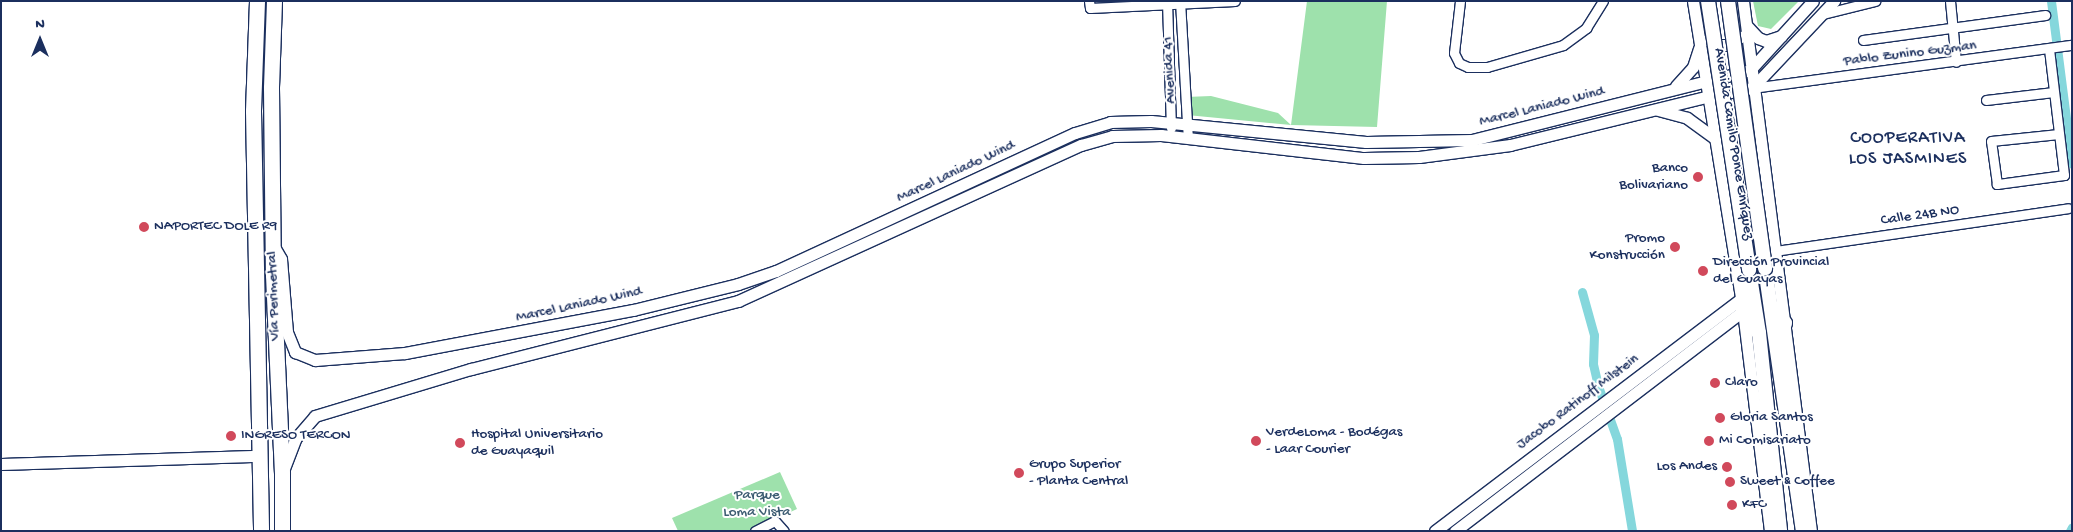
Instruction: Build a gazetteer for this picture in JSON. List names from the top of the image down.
{
  "streets": {
    "highway": ["Vía Perimetral"],
    "main road": ["Marcel Laniado Wind", "Avenida Camilo Ponce Enríquez", "Jacobo Ratinoff Milstein"],
    "street": ["Pablo Zunino Guzman", "Avenida 41", "Calle 24B NO"]
  },
  "crossings": [
    ["Pablo Zunino Guzman", "Marcel Laniado Wind"],
    ["Pablo Zunino Guzman", "Avenida Camilo Ponce Enríquez"],
    ["Avenida 41", "Marcel Laniado Wind"],
    ["Marcel Laniado Wind", "Avenida Camilo Ponce Enríquez"],
    ["Marcel Laniado Wind", "Vía Perimetral"],
    ["Avenida Camilo Ponce Enríquez", "Calle 24B NO"],
    ["Avenida Camilo Ponce Enríquez", "Jacobo Ratinoff Milstein"]
  ],
  "districts": ["COOPERATIVA LOS JASMINES"],
  "parks": ["Parque Loma Vista"],
  "places": [
    "Banco Bolivariano",
    "NAPORTEC DOLE R9",
    "Promo Konstrucción",
    "Dirección Provincial del Guayas",
    "Claro",
    "Gloria Santos",
    "INGRESO TERCON",
    "VerdeLoma - Bodégas - Laar Courier",
    "Mi Comisariato",
    "Hospital Universitario de Guayaquil",
    "Los Andes",
    "Grupo Superior - Planta Central",
    "Sweet & Coffee",
    "KFC"
  ],
  "north": "top"
}
